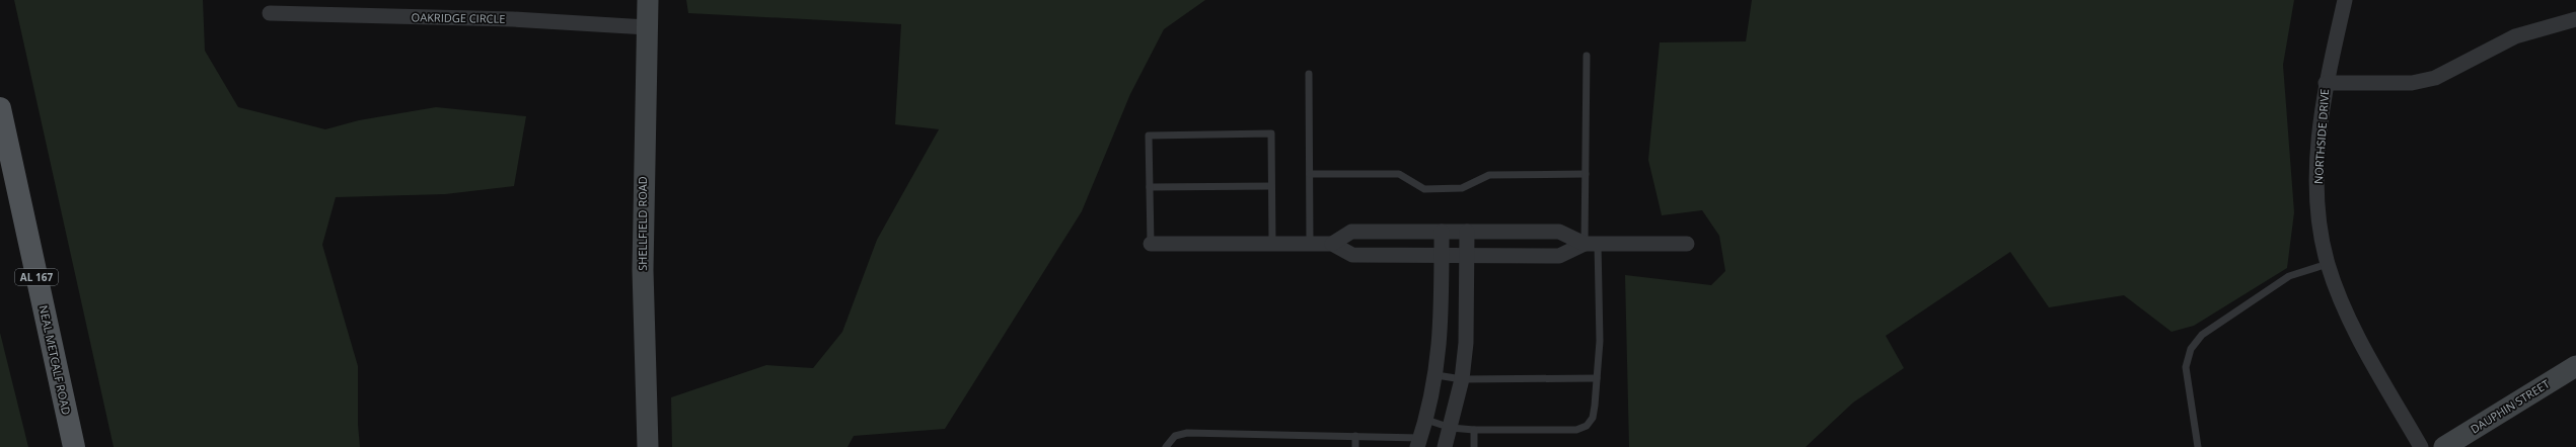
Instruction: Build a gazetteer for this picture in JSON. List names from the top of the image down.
{
  "streets": {
    "main road": ["AL 167", "NEAL METCALF ROAD"],
    "street": [
      "OAKRIDGE CIRCLE",
      "NORTHSIDE DRIVE",
      "SHELLFIELD ROAD",
      "DAUPHIN STREET"
    ]
  },
  "crossings": [
    ["OAKRIDGE CIRCLE", "SHELLFIELD ROAD"]
  ]
}
